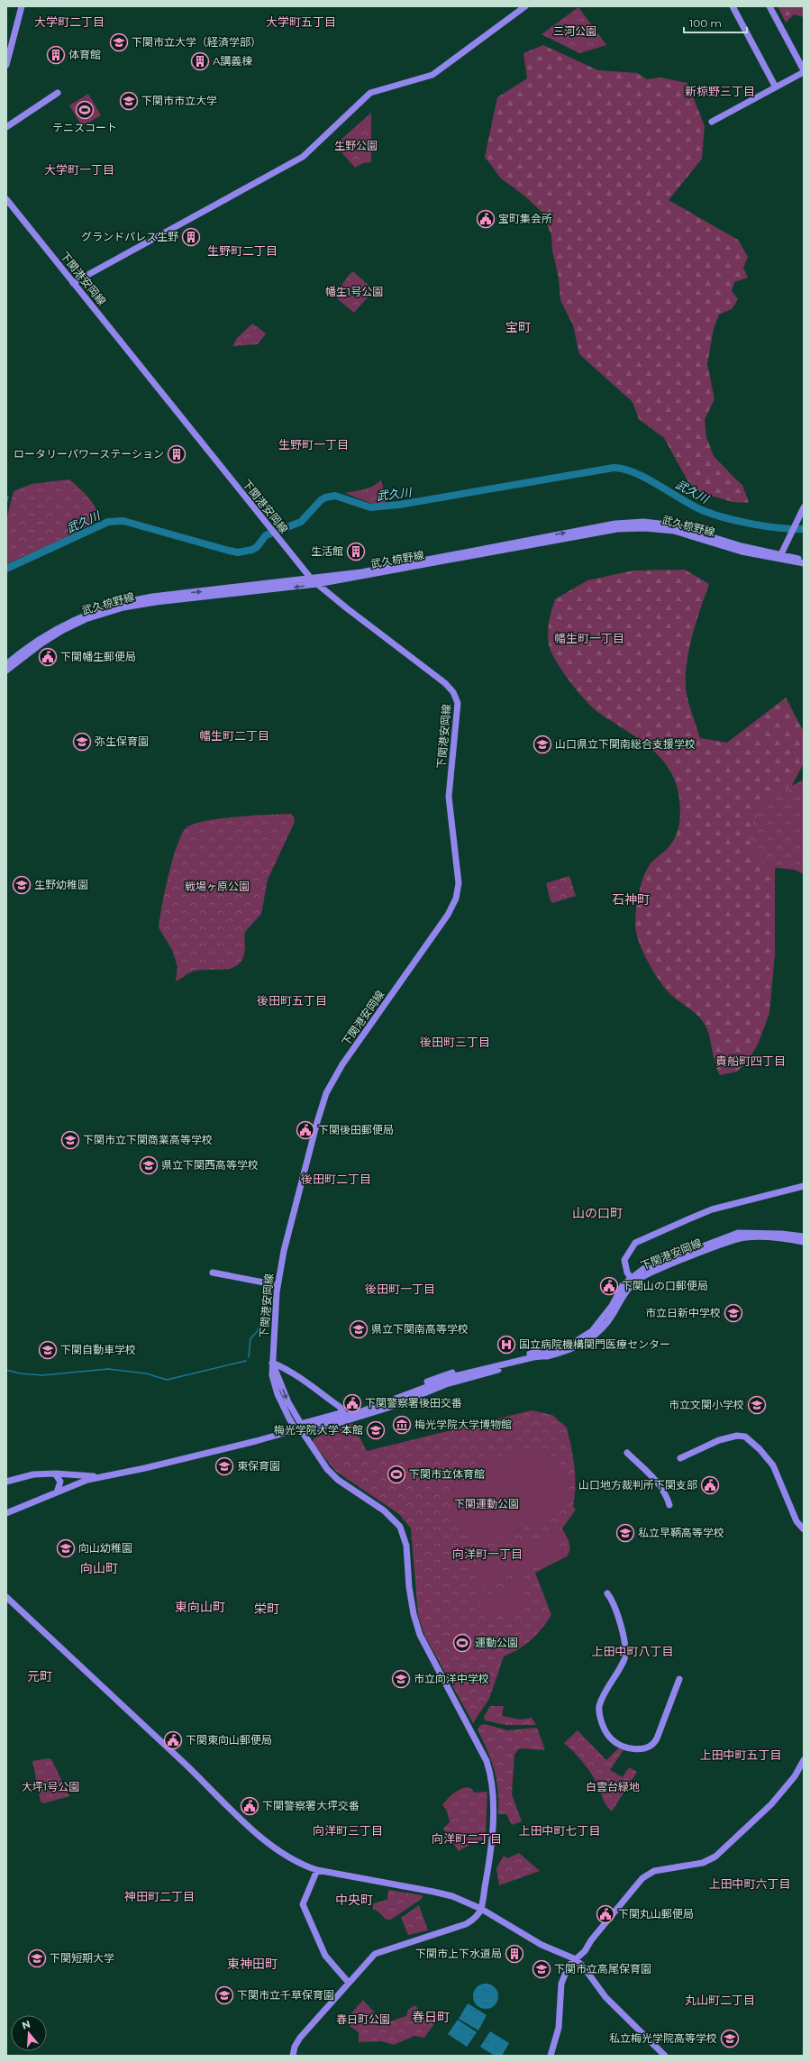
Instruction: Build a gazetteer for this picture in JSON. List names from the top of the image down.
{
  "streets": {
    "street": ["下関港安岡線", "武久椋野線"]
  },
  "crossings": [
    ["下関港安岡線", "武久椋野線"]
  ],
  "districts": [
    "大学町二丁目",
    "大学町五丁目",
    "新椋野三丁目",
    "大学町一丁目",
    "生野町二丁目",
    "宝町",
    "生野町一丁目",
    "幡生町一丁目",
    "幡生町二丁目",
    "石神町",
    "後田町五丁目",
    "後田町三丁目",
    "貴船町四丁目",
    "後田町二丁目",
    "山の口町",
    "後田町一丁目",
    "向洋町一丁目",
    "向山町",
    "東向山町",
    "栄町",
    "上田中町八丁目",
    "元町",
    "上田中町五丁目",
    "向洋町三丁目",
    "上田中町七丁目",
    "向洋町二丁目",
    "上田中町六丁目",
    "神田町二丁目",
    "中央町",
    "東神田町",
    "丸山町二丁目",
    "春日町"
  ],
  "water": ["武久川"],
  "parks": [
    "三河公園",
    "生野公園",
    "幡生1号公園",
    "戦場ヶ原公園",
    "下関運動公園",
    "大坪1号公園",
    "白雲台緑地",
    "春日町公園"
  ],
  "places": {
    "school or university": [
      "下関市立大学（経済学部）",
      "下関市市立大学",
      "弥生保育園",
      "山口県立下関南総合支援学校",
      "生野幼稚園",
      "下関市立下関商業高等学校",
      "県立下関西高等学校",
      "市立日新中学校",
      "県立下関南高等学校",
      "下関自動車学校",
      "市立文関小学校",
      "梅光学院大学 本館",
      "東保育園",
      "私立早鞆高等学校",
      "向山幼稚園",
      "市立向洋中学校",
      "下関短期大学",
      "下関市立高尾保育園",
      "下関市立千草保育園",
      "私立梅光学院高等学校"
    ],
    "building": [
      "体育館",
      "A講義棟",
      "グランドパレス生野",
      "ロータリーパワーステーション",
      "生活館",
      "下関市上下水道局"
    ],
    "sports": ["テニスコート", "下関市立体育館", "運動公園"],
    "public building": [
      "宝町集会所",
      "下関幡生郵便局",
      "下関後田郵便局",
      "下関山の口郵便局",
      "下関警察署後田交番",
      "山口地方裁判所下関支部",
      "下関東向山郵便局",
      "下関警察署大坪交番",
      "下関丸山郵便局"
    ],
    "hospital": ["国立病院機構関門医療センター"],
    "museum": ["梅光学院大学博物館"]
  },
  "scale_bar": "100 m",
  "north": "top"
}
